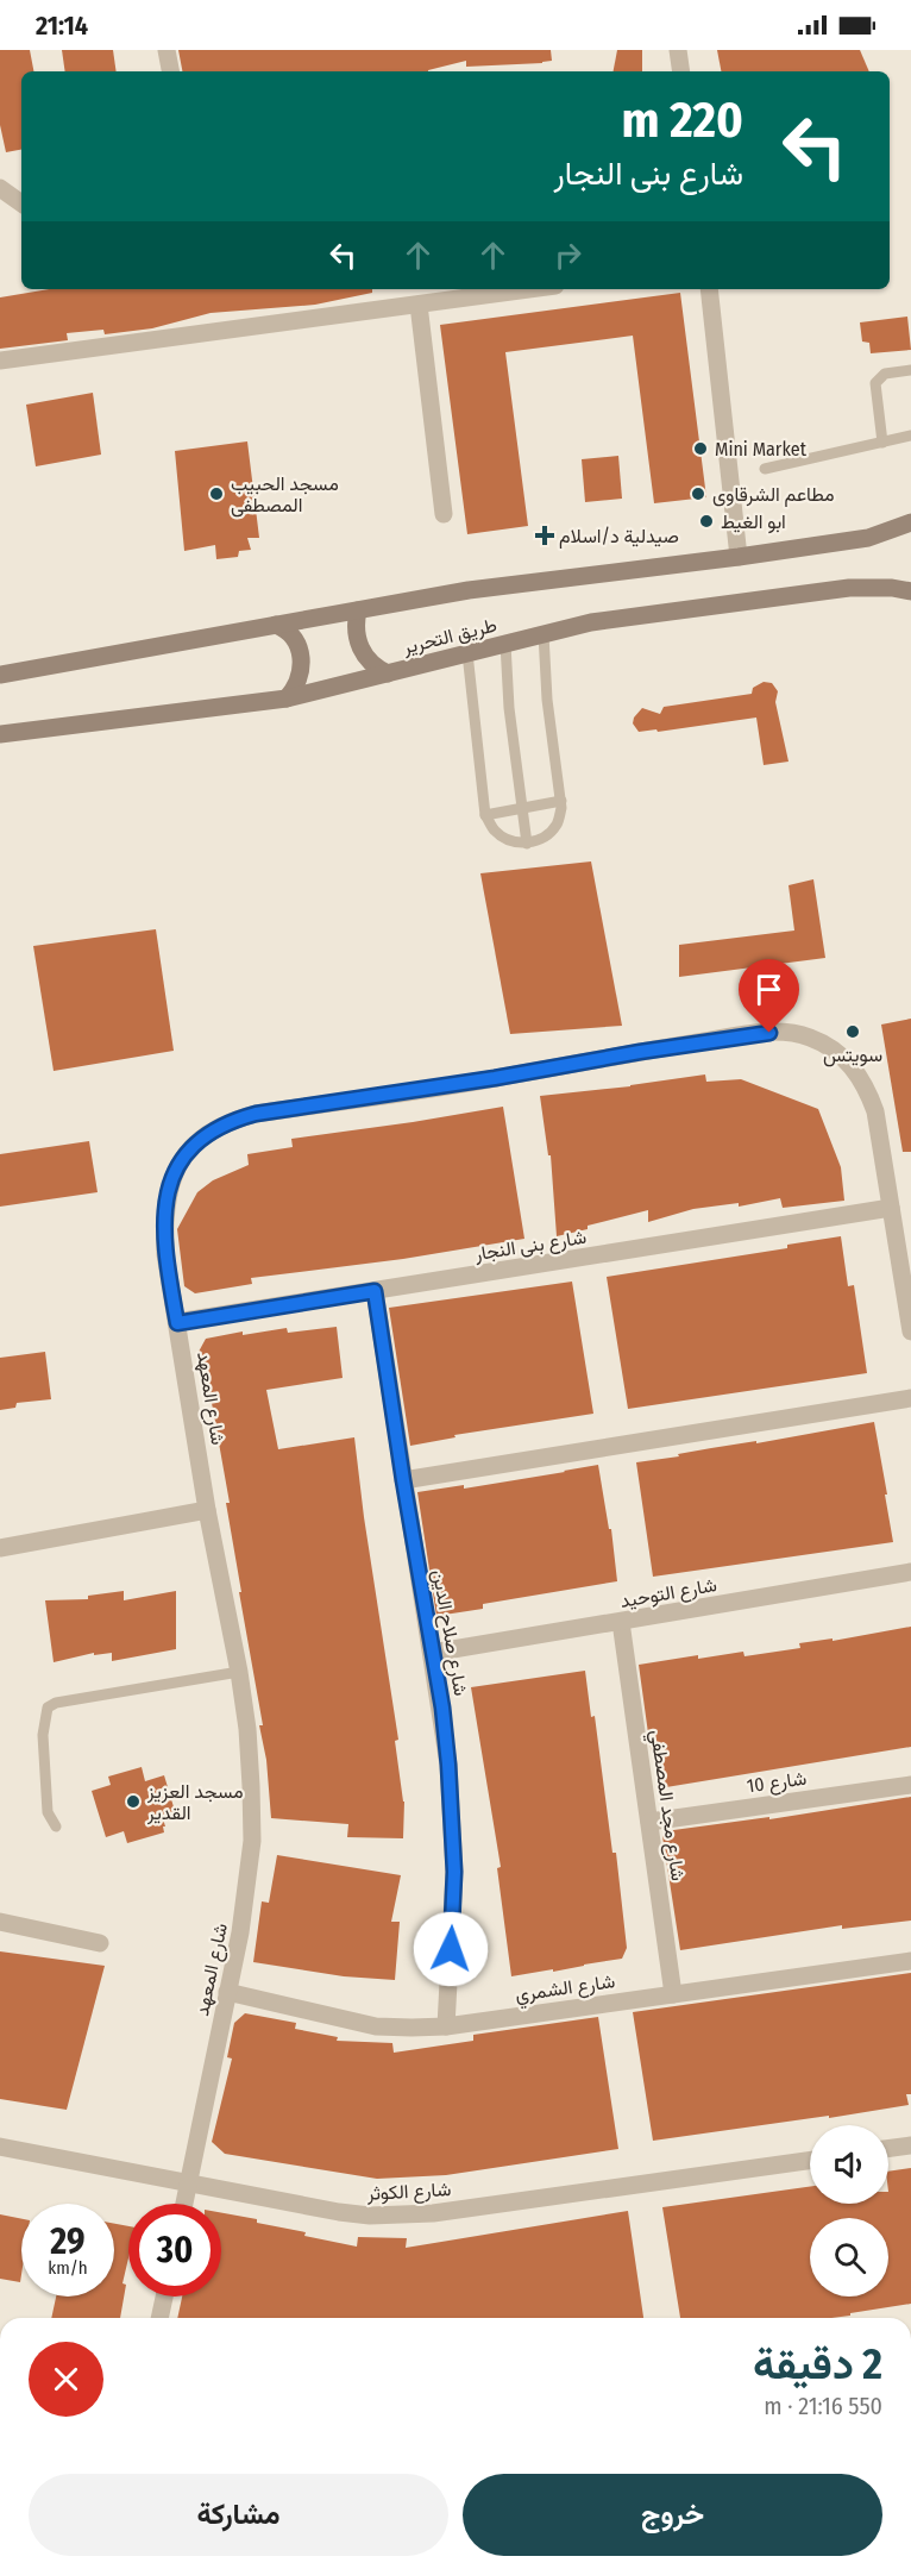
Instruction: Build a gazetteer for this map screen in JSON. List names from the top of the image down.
{
  "streets": {
    "street": [
      "طريق التحرير",
      "شارع بنى النجار",
      "شارع المعهد",
      "شارع التوحيد",
      "شارع صلاح الدين",
      "شارع 10",
      "شارع مجد المصطفي",
      "شارع الشمري",
      "شارع الكوثر"
    ]
  },
  "crossings": [
    ["شارع بنى النجار", "شارع المعهد"],
    ["شارع بنى النجار", "شارع صلاح الدين"],
    ["شارع المعهد", "شارع الشمري"],
    ["شارع المعهد", "شارع الكوثر"],
    ["شارع التوحيد", "شارع صلاح الدين"],
    ["شارع التوحيد", "شارع مجد المصطفي"],
    ["شارع صلاح الدين", "شارع الشمري"],
    ["شارع 10", "شارع مجد المصطفي"],
    ["شارع مجد المصطفي", "شارع الشمري"]
  ],
  "places": {
    "other": [
      "Mini Market",
      "مسجد الحبيب المصطفى",
      "مطاعم الشرقاوى",
      "ابو الغيط",
      "سويتس",
      "مسجد العزيز القدير"
    ],
    "health": ["صيدلية د/اسلام"]
  },
  "page": {
    "status": "21:14",
    "turn": ["220 m", "شارع بنى النجار"],
    "speed": "29 km/h",
    "limit": "30",
    "heading": ["2 دقيقة", "550 m · 21:16"],
    "buttons": ["خروج", "مشاركة"]
  }
}
